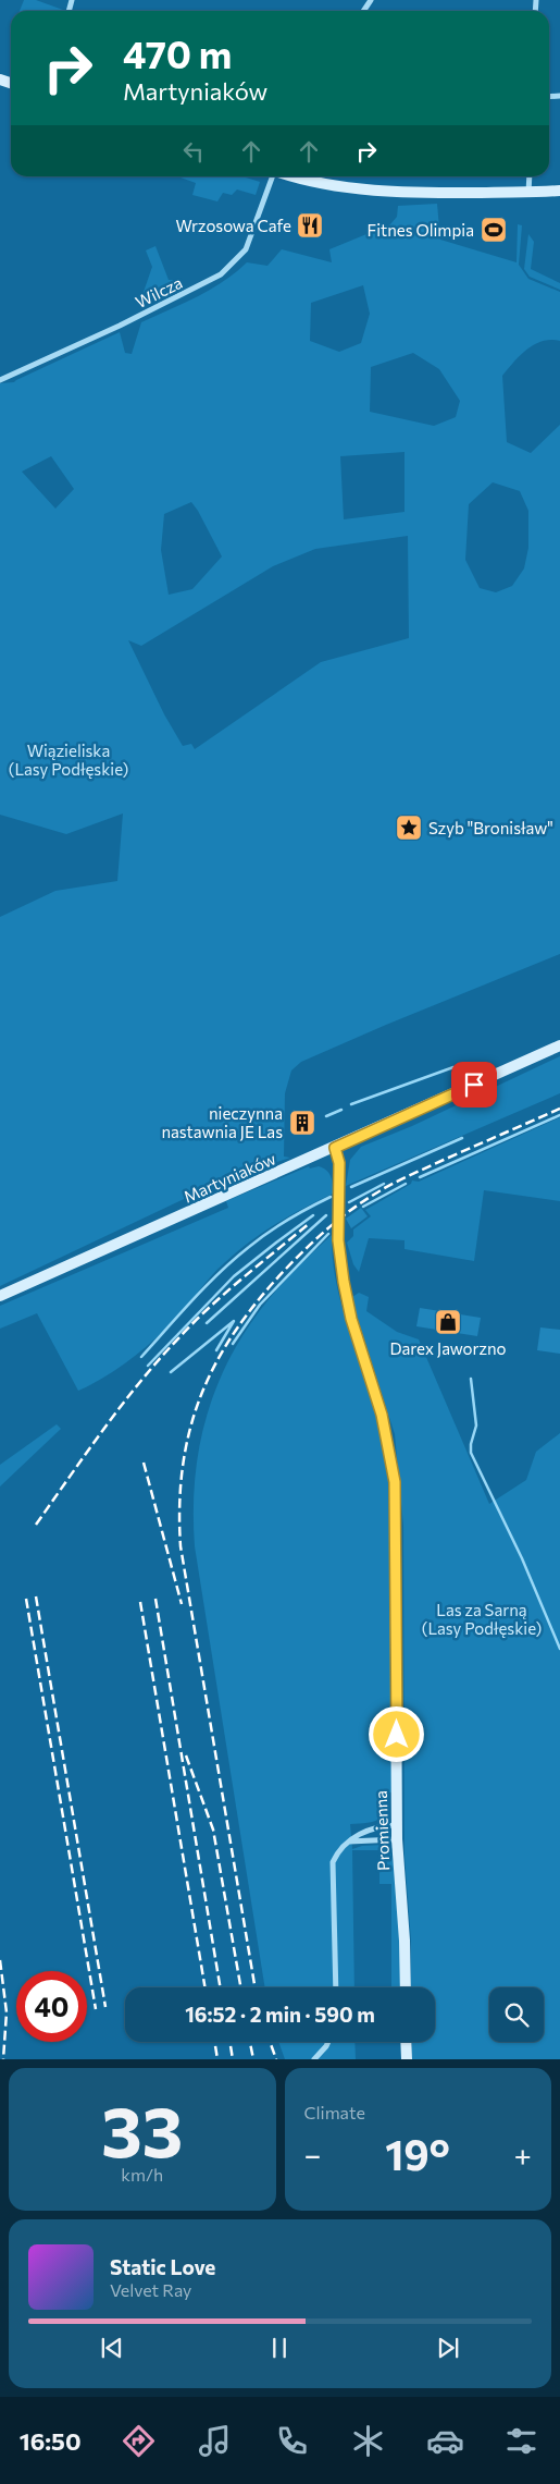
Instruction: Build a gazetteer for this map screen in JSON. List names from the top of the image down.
{
  "streets": {
    "street": ["Wilcza", "Martyniaków", "Promienna"]
  },
  "crossings": [
    ["Martyniaków", "Promienna"]
  ],
  "parks": ["Wiązieliska (Lasy Podłęskie)", "Las za Sarną (Lasy Podłęskie)"],
  "places": {
    "restaurant": ["Wrzosowa Cafe"],
    "sports": ["Fitnes Olimpia"],
    "place": ["Szyb \"Bronisław\""],
    "building": ["nieczynna nastawnia JE Las"],
    "shop": ["Darex Jaworzno"]
  },
  "page": {
    "turn": ["470 m", "Martyniaków"],
    "limit": "40",
    "trip": "16:52 · 2 min · 590 m",
    "tile": [
      ["33", "km/h"],
      "Climate"
    ],
    "heat": ["−", "19°", "+"],
    "song": ["Static Love", "Velvet Ray"],
    "tabs": "16:50"
  }
}
